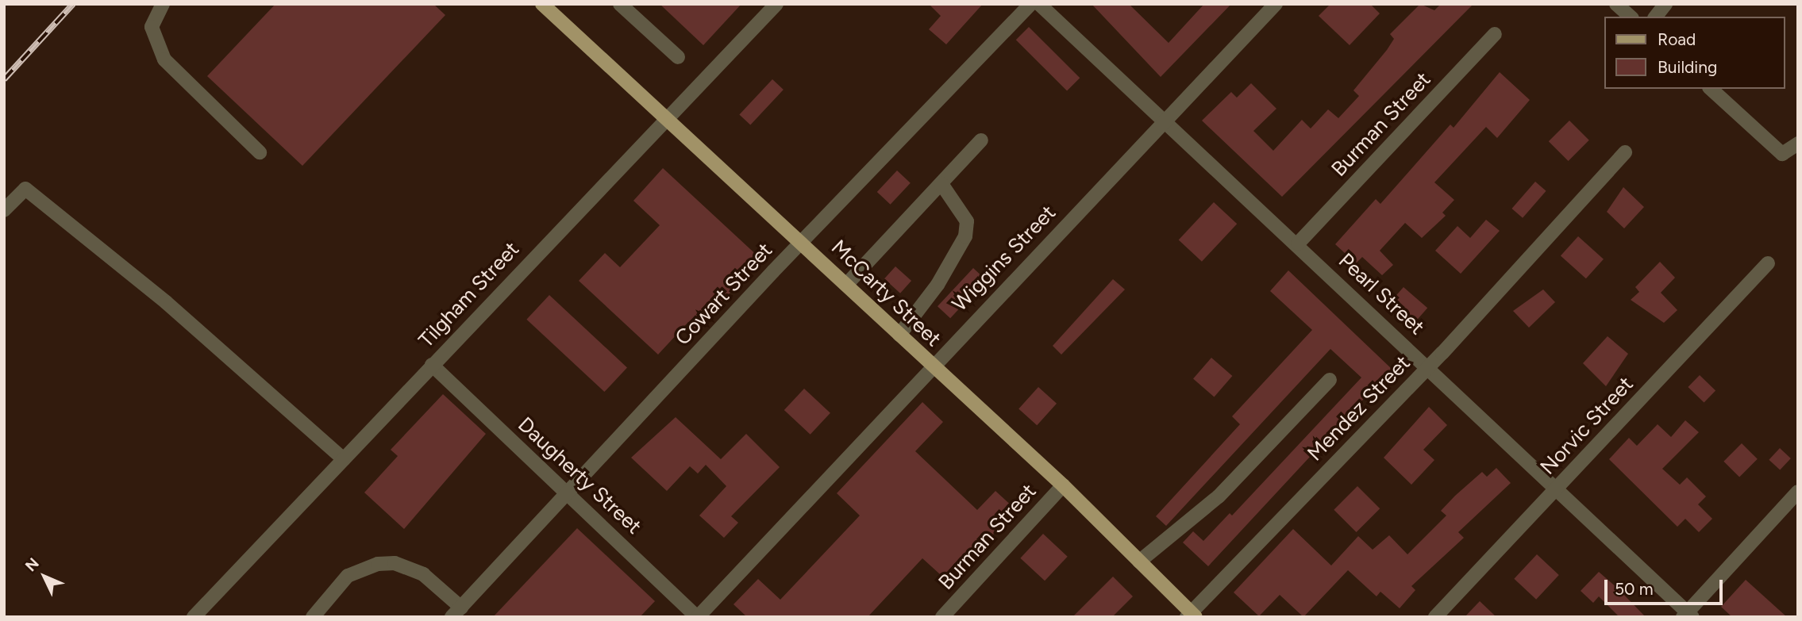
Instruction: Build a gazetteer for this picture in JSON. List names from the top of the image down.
{
  "streets": {
    "main road": ["McCarty Street"],
    "street": [
      "Burman Street",
      "Wiggins Street",
      "Cowart Street",
      "Pearl Street",
      "Tilgham Street",
      "Mendez Street",
      "Norvic Street",
      "Daugherty Street"
    ]
  },
  "crossings": [
    ["Burman Street", "McCarty Street"],
    ["Burman Street", "Pearl Street"],
    ["Wiggins Street", "McCarty Street"],
    ["Wiggins Street", "Pearl Street"],
    ["Wiggins Street", "Daugherty Street"],
    ["McCarty Street", "Cowart Street"],
    ["McCarty Street", "Tilgham Street"],
    ["McCarty Street", "Mendez Street"],
    ["Cowart Street", "Daugherty Street"],
    ["Pearl Street", "Mendez Street"],
    ["Pearl Street", "Norvic Street"],
    ["Tilgham Street", "Daugherty Street"]
  ],
  "legend": ["Road", "Building"],
  "scale_bar": "50 m",
  "north": "top left"
}
